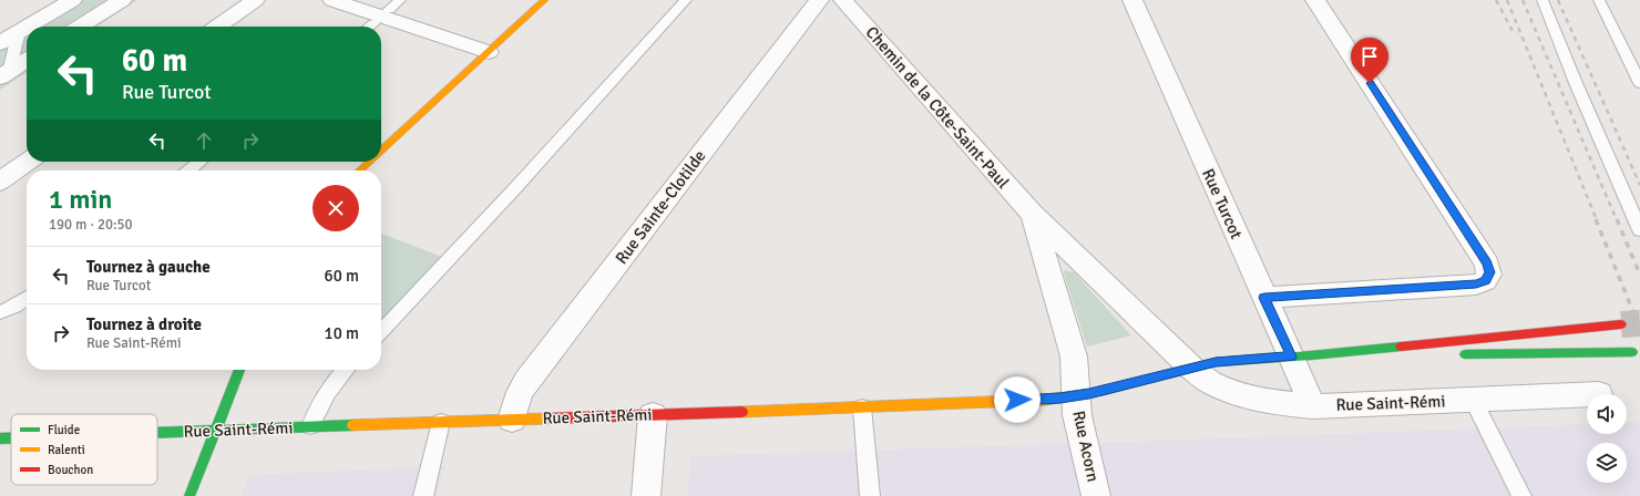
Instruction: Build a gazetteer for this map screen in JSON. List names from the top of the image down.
{
  "streets": {
    "main road": ["Rue Saint-Rémi"],
    "street": [
      "Chemin de la Côte-Saint-Paul",
      "Rue Turcot",
      "Rue Sainte-Clotilde",
      "Rue Acorn"
    ]
  },
  "crossings": [
    ["Chemin de la Côte-Saint-Paul", "Rue Saint-Rémi"],
    ["Chemin de la Côte-Saint-Paul", "Rue Acorn"],
    ["Rue Turcot", "Rue Saint-Rémi"],
    ["Rue Sainte-Clotilde", "Rue Saint-Rémi"],
    ["Rue Saint-Rémi", "Rue Acorn"]
  ],
  "legend": ["Fluide", "Ralenti", "Bouchon"],
  "page": {
    "turn": ["60 m", "Rue Turcot"],
    "heading": ["1 min", "190 m · 20:50"],
    "list": [
      {
        "name": "Tournez à gauche",
        "note": "Rue Turcot",
        "value": "60 m"
      },
      {
        "name": "Tournez à droite",
        "note": "Rue Saint-Rémi",
        "value": "10 m"
      }
    ]
  }
}
